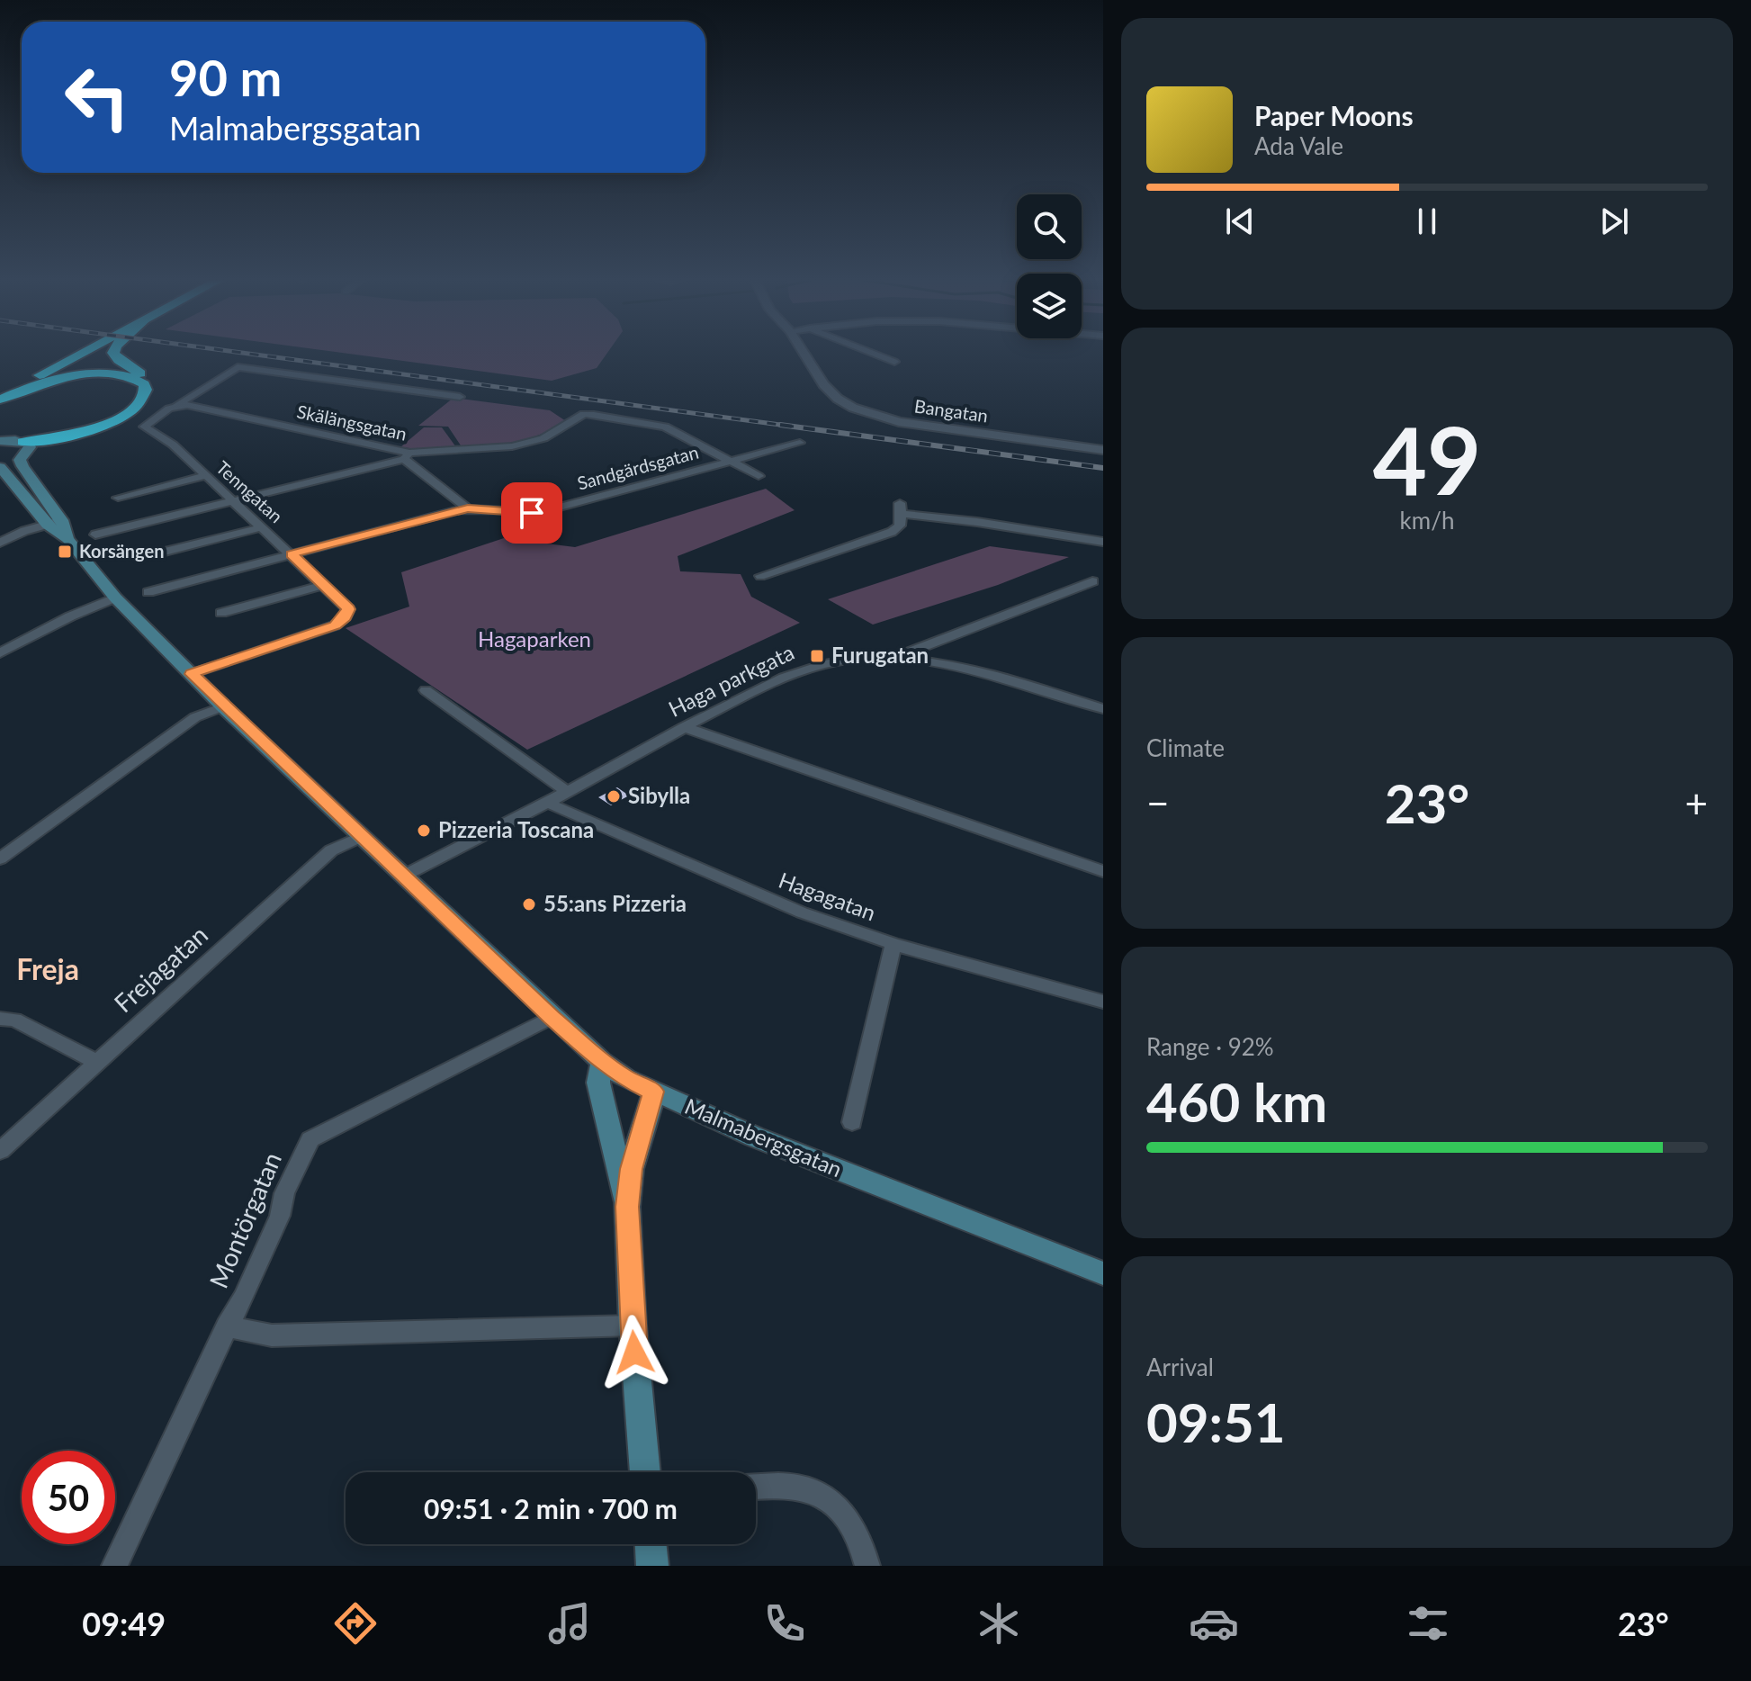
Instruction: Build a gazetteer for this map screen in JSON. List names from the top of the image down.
{
  "streets": {
    "main road": ["Malmabergsgatan"],
    "street": [
      "Bangatan",
      "Skälängsgatan",
      "Sandgärdsgatan",
      "Tenngatan",
      "Haga parkgata",
      "Hagagatan",
      "Frejagatan",
      "Montörgatan"
    ]
  },
  "crossings": [
    ["Skälängsgatan", "Sandgärdsgatan"],
    ["Skälängsgatan", "Tenngatan"],
    ["Sandgärdsgatan", "Tenngatan"],
    ["Tenngatan", "Malmabergsgatan"],
    ["Haga parkgata", "Hagagatan"],
    ["Haga parkgata", "Malmabergsgatan"],
    ["Frejagatan", "Malmabergsgatan"],
    ["Malmabergsgatan", "Montörgatan"]
  ],
  "districts": ["Freja"],
  "parks": ["Hagaparken"],
  "places": {
    "transit": ["Korsängen", "Furugatan"],
    "other": ["Sibylla", "Pizzeria Toscana", "55:ans Pizzeria"]
  },
  "page": {
    "turn": ["90 m", "Malmabergsgatan"],
    "song": ["Paper Moons", "Ada Vale"],
    "tile": [
      ["49", "km/h"],
      "Climate",
      ["Range · 92%", "460 km"],
      ["Arrival", "09:51"]
    ],
    "heat": ["−", "23°", "+"],
    "limit": "50",
    "trip": "09:51 · 2 min · 700 m",
    "tabs": ["09:49", "23°"]
  }
}
